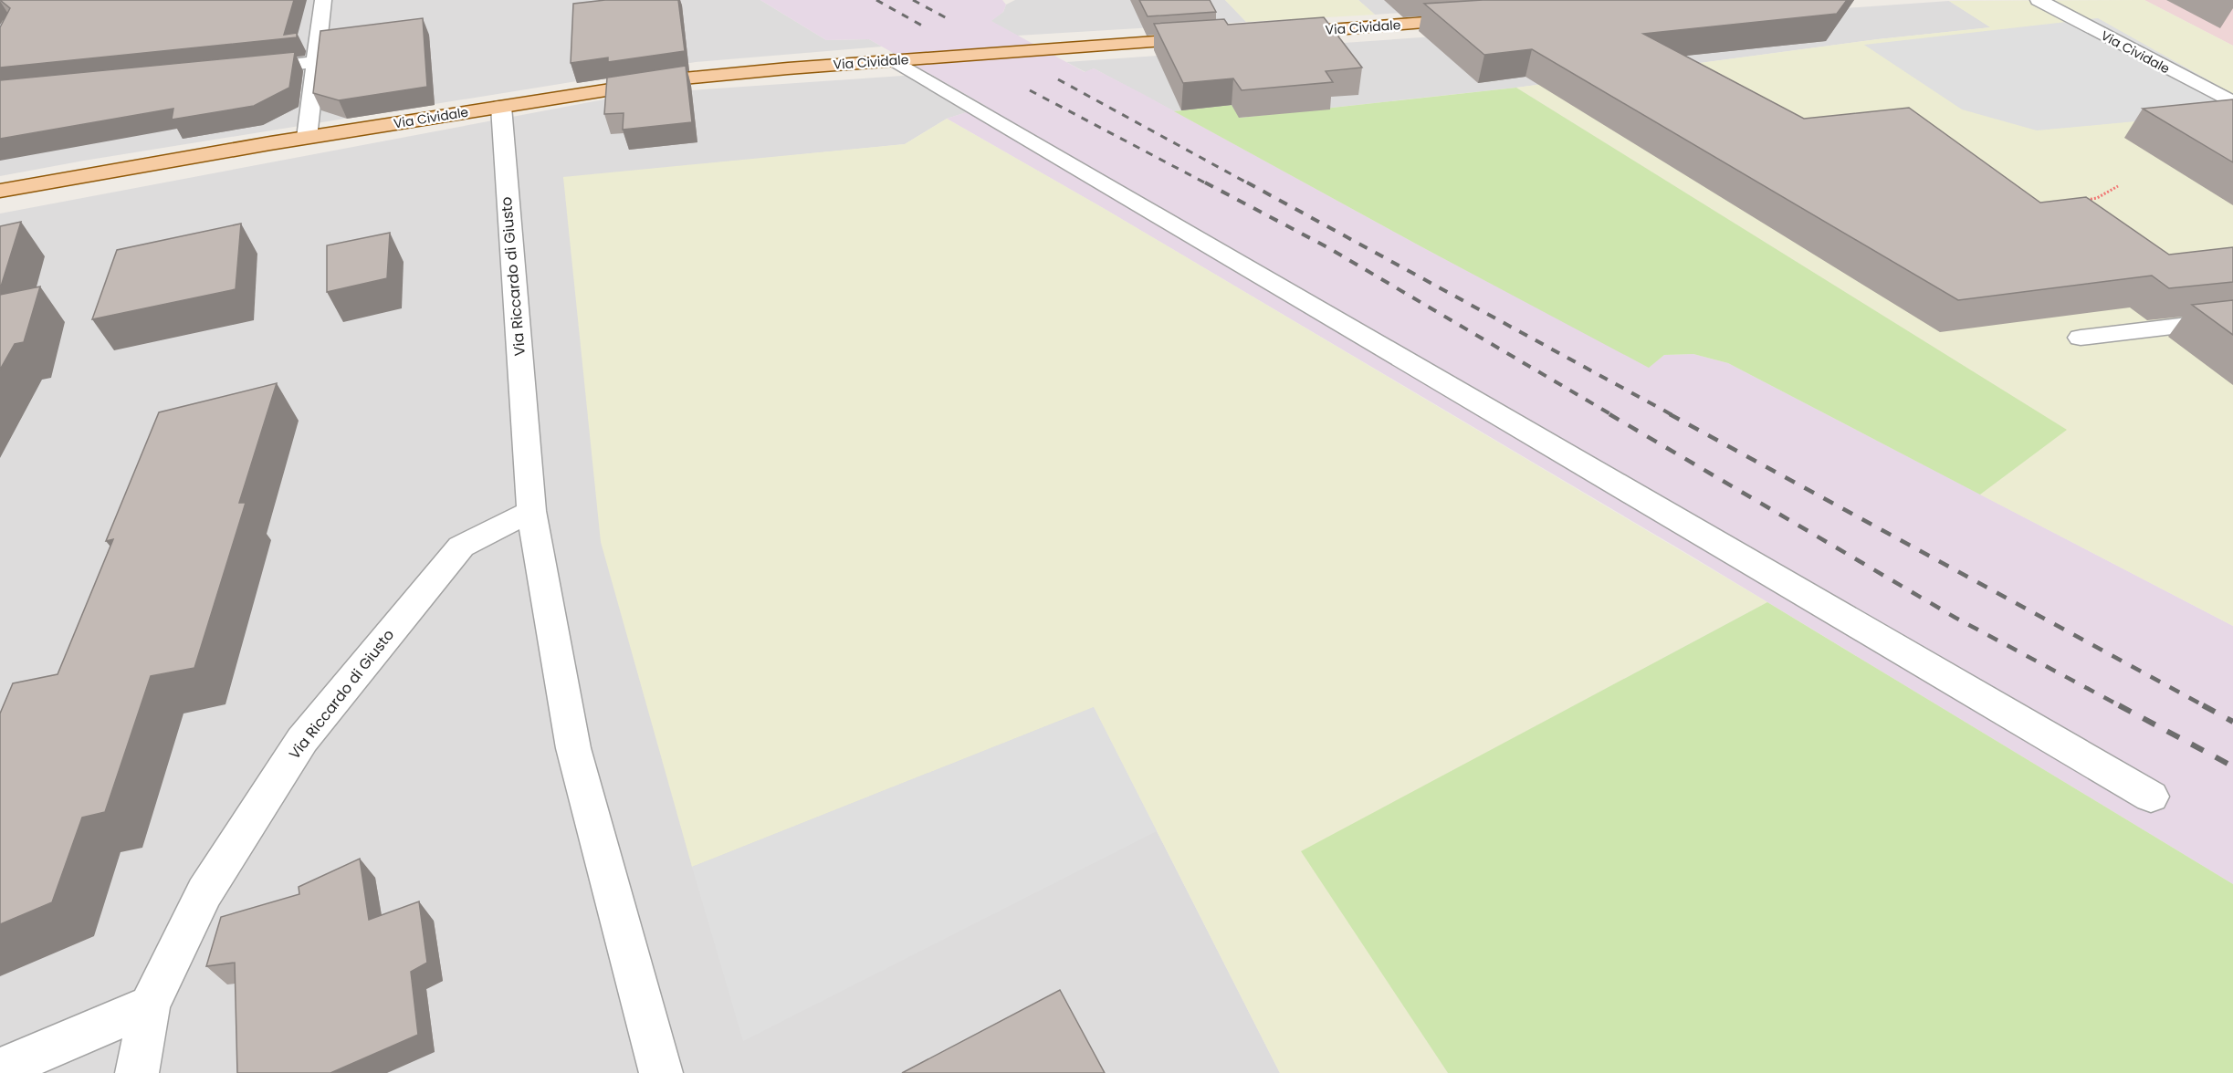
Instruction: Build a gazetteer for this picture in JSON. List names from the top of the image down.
{
  "streets": {
    "main road": ["Via Cividale"],
    "street": ["Via Riccardo di Giusto"]
  },
  "crossings": [
    ["Via Cividale", "Via Riccardo di Giusto"]
  ]
}
